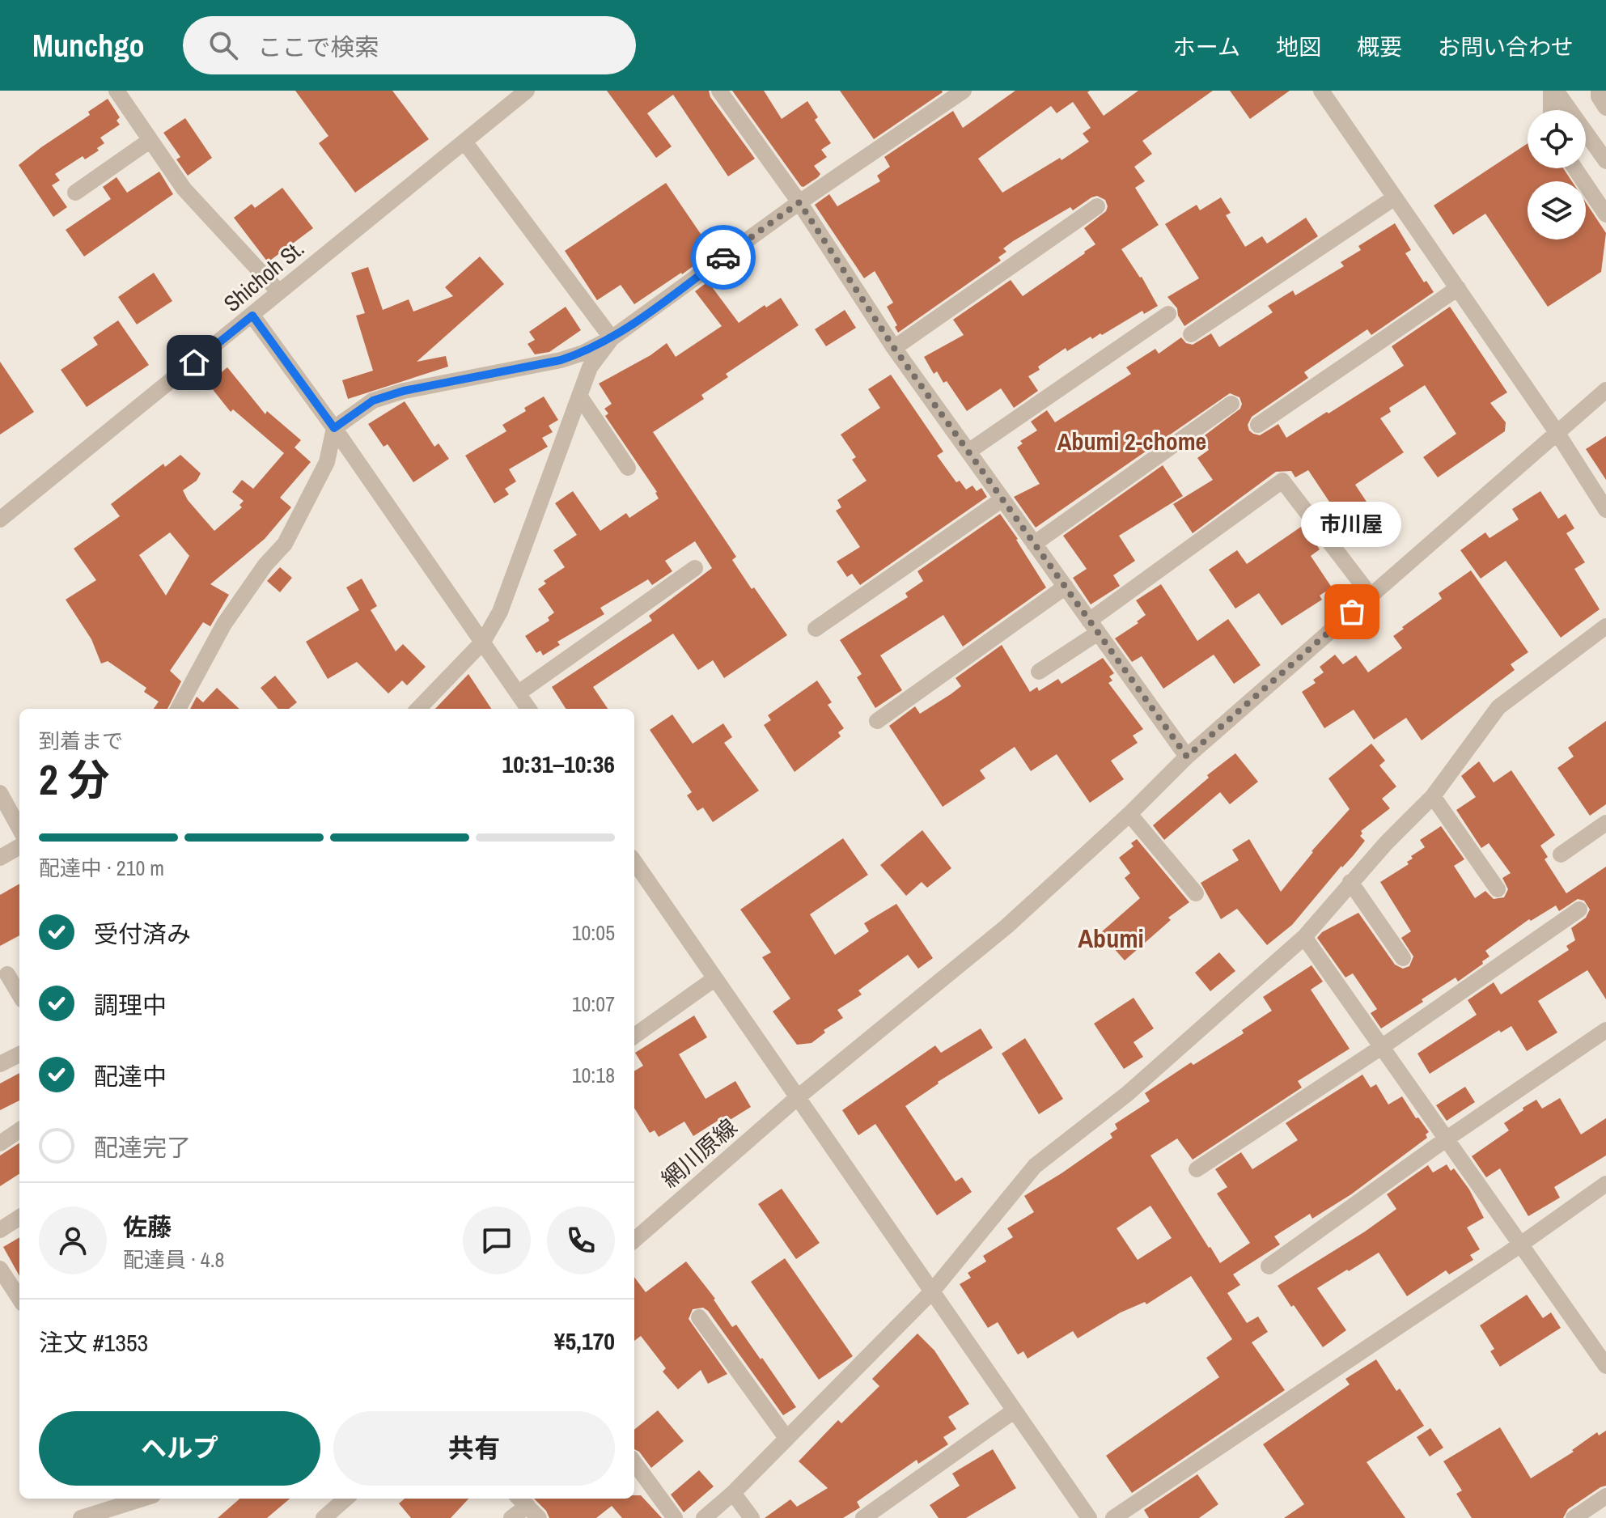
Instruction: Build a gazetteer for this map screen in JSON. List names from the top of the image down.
{
  "streets": {
    "street": ["Shichoh St.", "網川原線"]
  },
  "districts": ["Abumi 2-chome", "Abumi"],
  "places": ["市川屋"],
  "page": {
    "header": "Munchgo",
    "search": "ここで検索",
    "nav": [
      "ホーム",
      "地図",
      "概要",
      "お問い合わせ"
    ],
    "bubble": "市川屋",
    "heading": ["2 分", "到着まで", "10:31–10:36"],
    "panel": [
      "佐藤",
      "配達員 · 4.8",
      "注文 #1353",
      "¥5,170"
    ],
    "bar": "配達中 · 210 m",
    "list": [
      ["受付済み", "10:05"],
      ["調理中", "10:07"],
      ["配達中", "10:18"],
      "配達完了"
    ],
    "buttons": ["ヘルプ", "共有"]
  }
}
